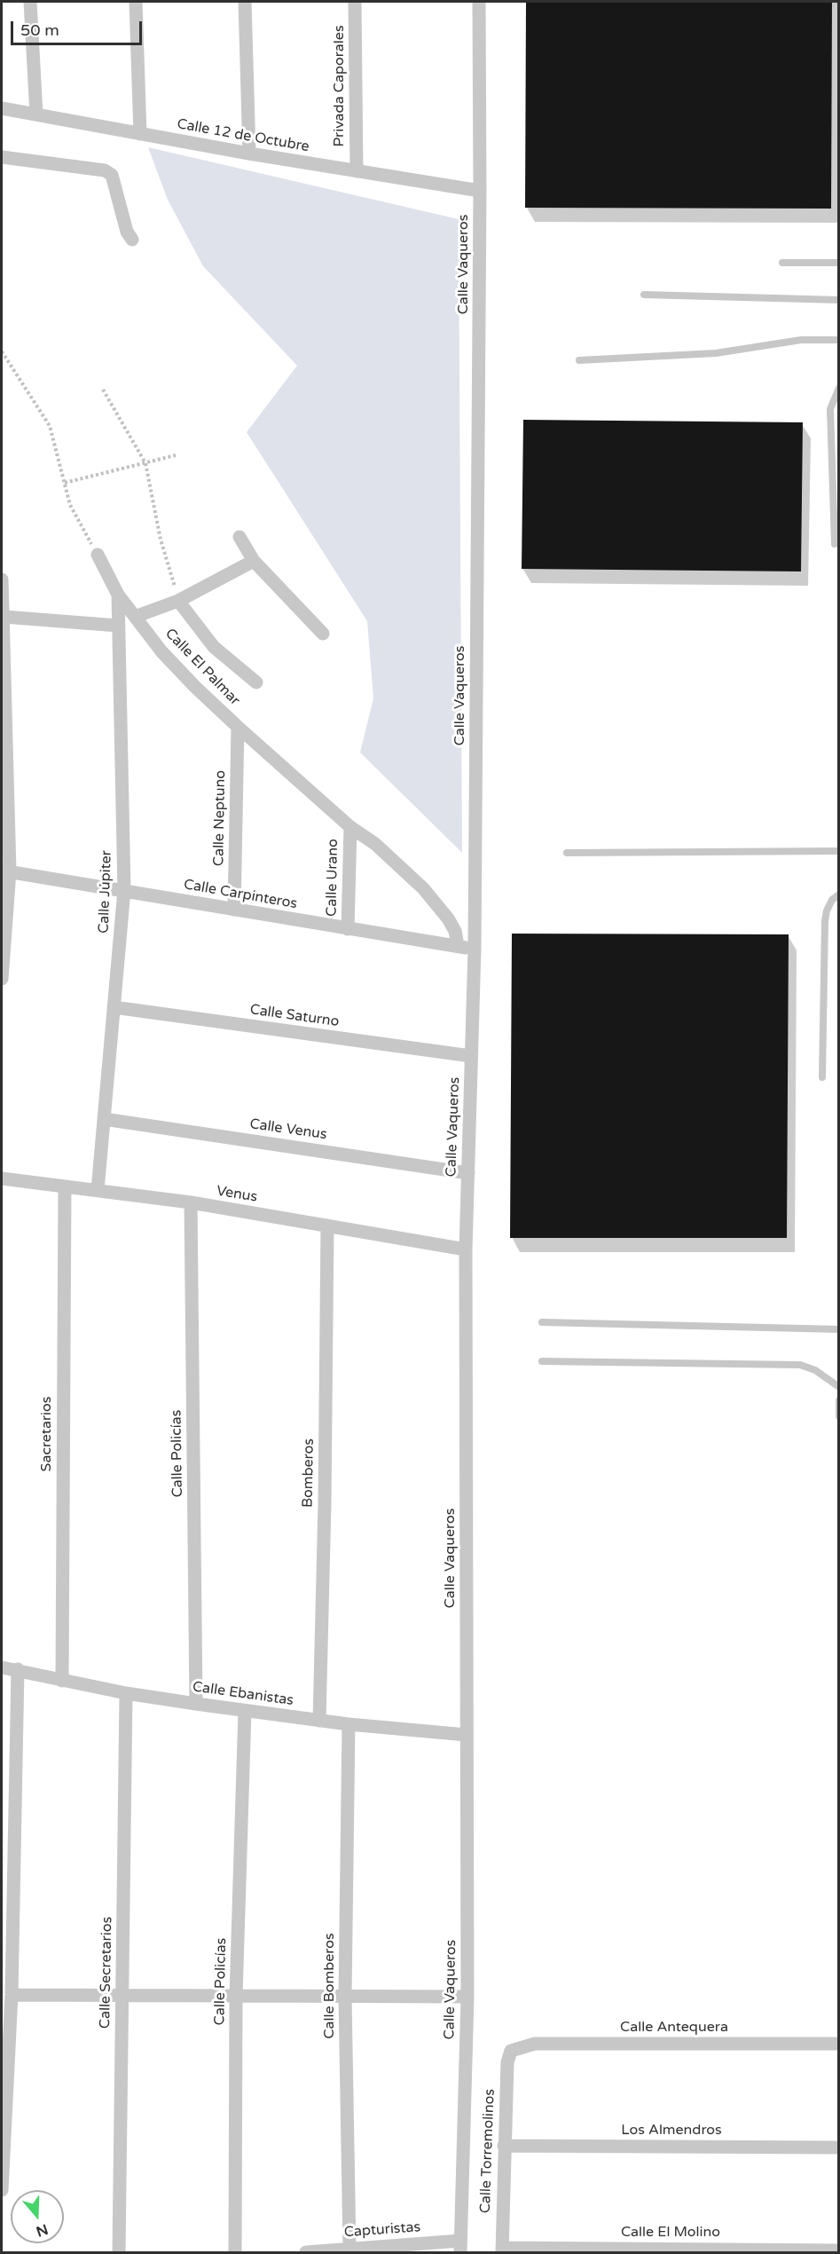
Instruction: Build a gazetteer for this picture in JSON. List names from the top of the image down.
{
  "streets": {
    "street": [
      "Privada Caporales",
      "Calle 12 de Octubre",
      "Calle Vaqueros",
      "Calle El Palmar",
      "Calle Neptuno",
      "Calle Urano",
      "Calle Júpiter",
      "Calle Carpinteros",
      "Calle Saturno",
      "Calle Venus",
      "Venus",
      "Sacretarios",
      "Calle Policías",
      "Bomberos",
      "Calle Ebanistas",
      "Calle Secretarios",
      "Calle Bomberos",
      "Calle Antequera",
      "Los Almendros",
      "Calle Torremolinos",
      "Capturistas",
      "Calle El Molino"
    ]
  },
  "crossings": [
    ["Privada Caporales", "Calle 12 de Octubre"],
    ["Calle 12 de Octubre", "Calle Vaqueros"],
    ["Calle Vaqueros", "Calle Carpinteros"],
    ["Calle Vaqueros", "Calle Saturno"],
    ["Calle Vaqueros", "Calle Venus"],
    ["Calle Vaqueros", "Venus"],
    ["Calle Vaqueros", "Calle Ebanistas"],
    ["Calle Vaqueros", "Capturistas"],
    ["Calle El Palmar", "Calle Neptuno"],
    ["Calle El Palmar", "Calle Urano"],
    ["Calle El Palmar", "Calle Júpiter"],
    ["Calle El Palmar", "Calle Carpinteros"],
    ["Calle Neptuno", "Calle Carpinteros"],
    ["Calle Urano", "Calle Carpinteros"],
    ["Calle Júpiter", "Calle Carpinteros"],
    ["Calle Júpiter", "Calle Saturno"],
    ["Calle Júpiter", "Calle Venus"],
    ["Calle Júpiter", "Venus"],
    ["Venus", "Sacretarios"],
    ["Venus", "Calle Policías"],
    ["Venus", "Bomberos"],
    ["Sacretarios", "Calle Ebanistas"],
    ["Calle Policías", "Calle Ebanistas"],
    ["Bomberos", "Calle Ebanistas"],
    ["Calle Ebanistas", "Calle Secretarios"],
    ["Calle Ebanistas", "Calle Bomberos"],
    ["Calle Bomberos", "Capturistas"],
    ["Calle Antequera", "Calle Torremolinos"],
    ["Los Almendros", "Calle Torremolinos"],
    ["Calle Torremolinos", "Calle El Molino"]
  ],
  "scale_bar": "50 m",
  "north": "bottom"
}
